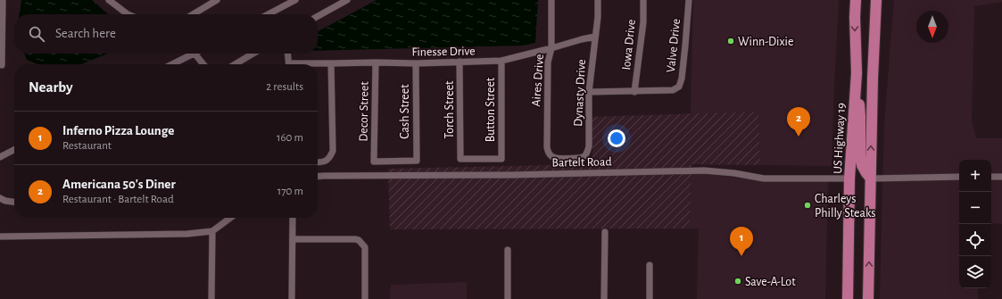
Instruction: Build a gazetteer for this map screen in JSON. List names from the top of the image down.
{
  "streets": {
    "highway": ["US Highway 19"],
    "street": [
      "Iowa Drive",
      "Valve Drive",
      "Finesse Drive",
      "Aires Drive",
      "Dynasty Drive",
      "Torch Street",
      "Button Street",
      "Decor Street",
      "Cash Street",
      "Bartelt Road"
    ]
  },
  "crossings": [
    ["Iowa Drive", "Valve Drive"],
    ["Finesse Drive", "Aires Drive"],
    ["Finesse Drive", "Dynasty Drive"],
    ["Finesse Drive", "Torch Street"],
    ["Finesse Drive", "Button Street"],
    ["Finesse Drive", "Decor Street"],
    ["Finesse Drive", "Cash Street"],
    ["Aires Drive", "Dynasty Drive"],
    ["Torch Street", "Button Street"],
    ["Decor Street", "Cash Street"],
    ["US Highway 19", "Bartelt Road"]
  ],
  "places": ["Winn-Dixie", "Charleys Philly Steaks", "Save-A-Lot"],
  "north": "bottom",
  "page": {
    "search": "Search here",
    "heading": ["Nearby", "2 results"],
    "pins": ["2", "1"],
    "list": [
      {
        "mark": "1",
        "name": "Inferno Pizza Lounge",
        "note": "Restaurant",
        "value": "160 m"
      },
      {
        "mark": "2",
        "name": "Americana 50's Diner",
        "note": "Restaurant · Bartelt Road",
        "value": "170 m"
      }
    ],
    "map_buttons": ["+", "−"]
  }
}
